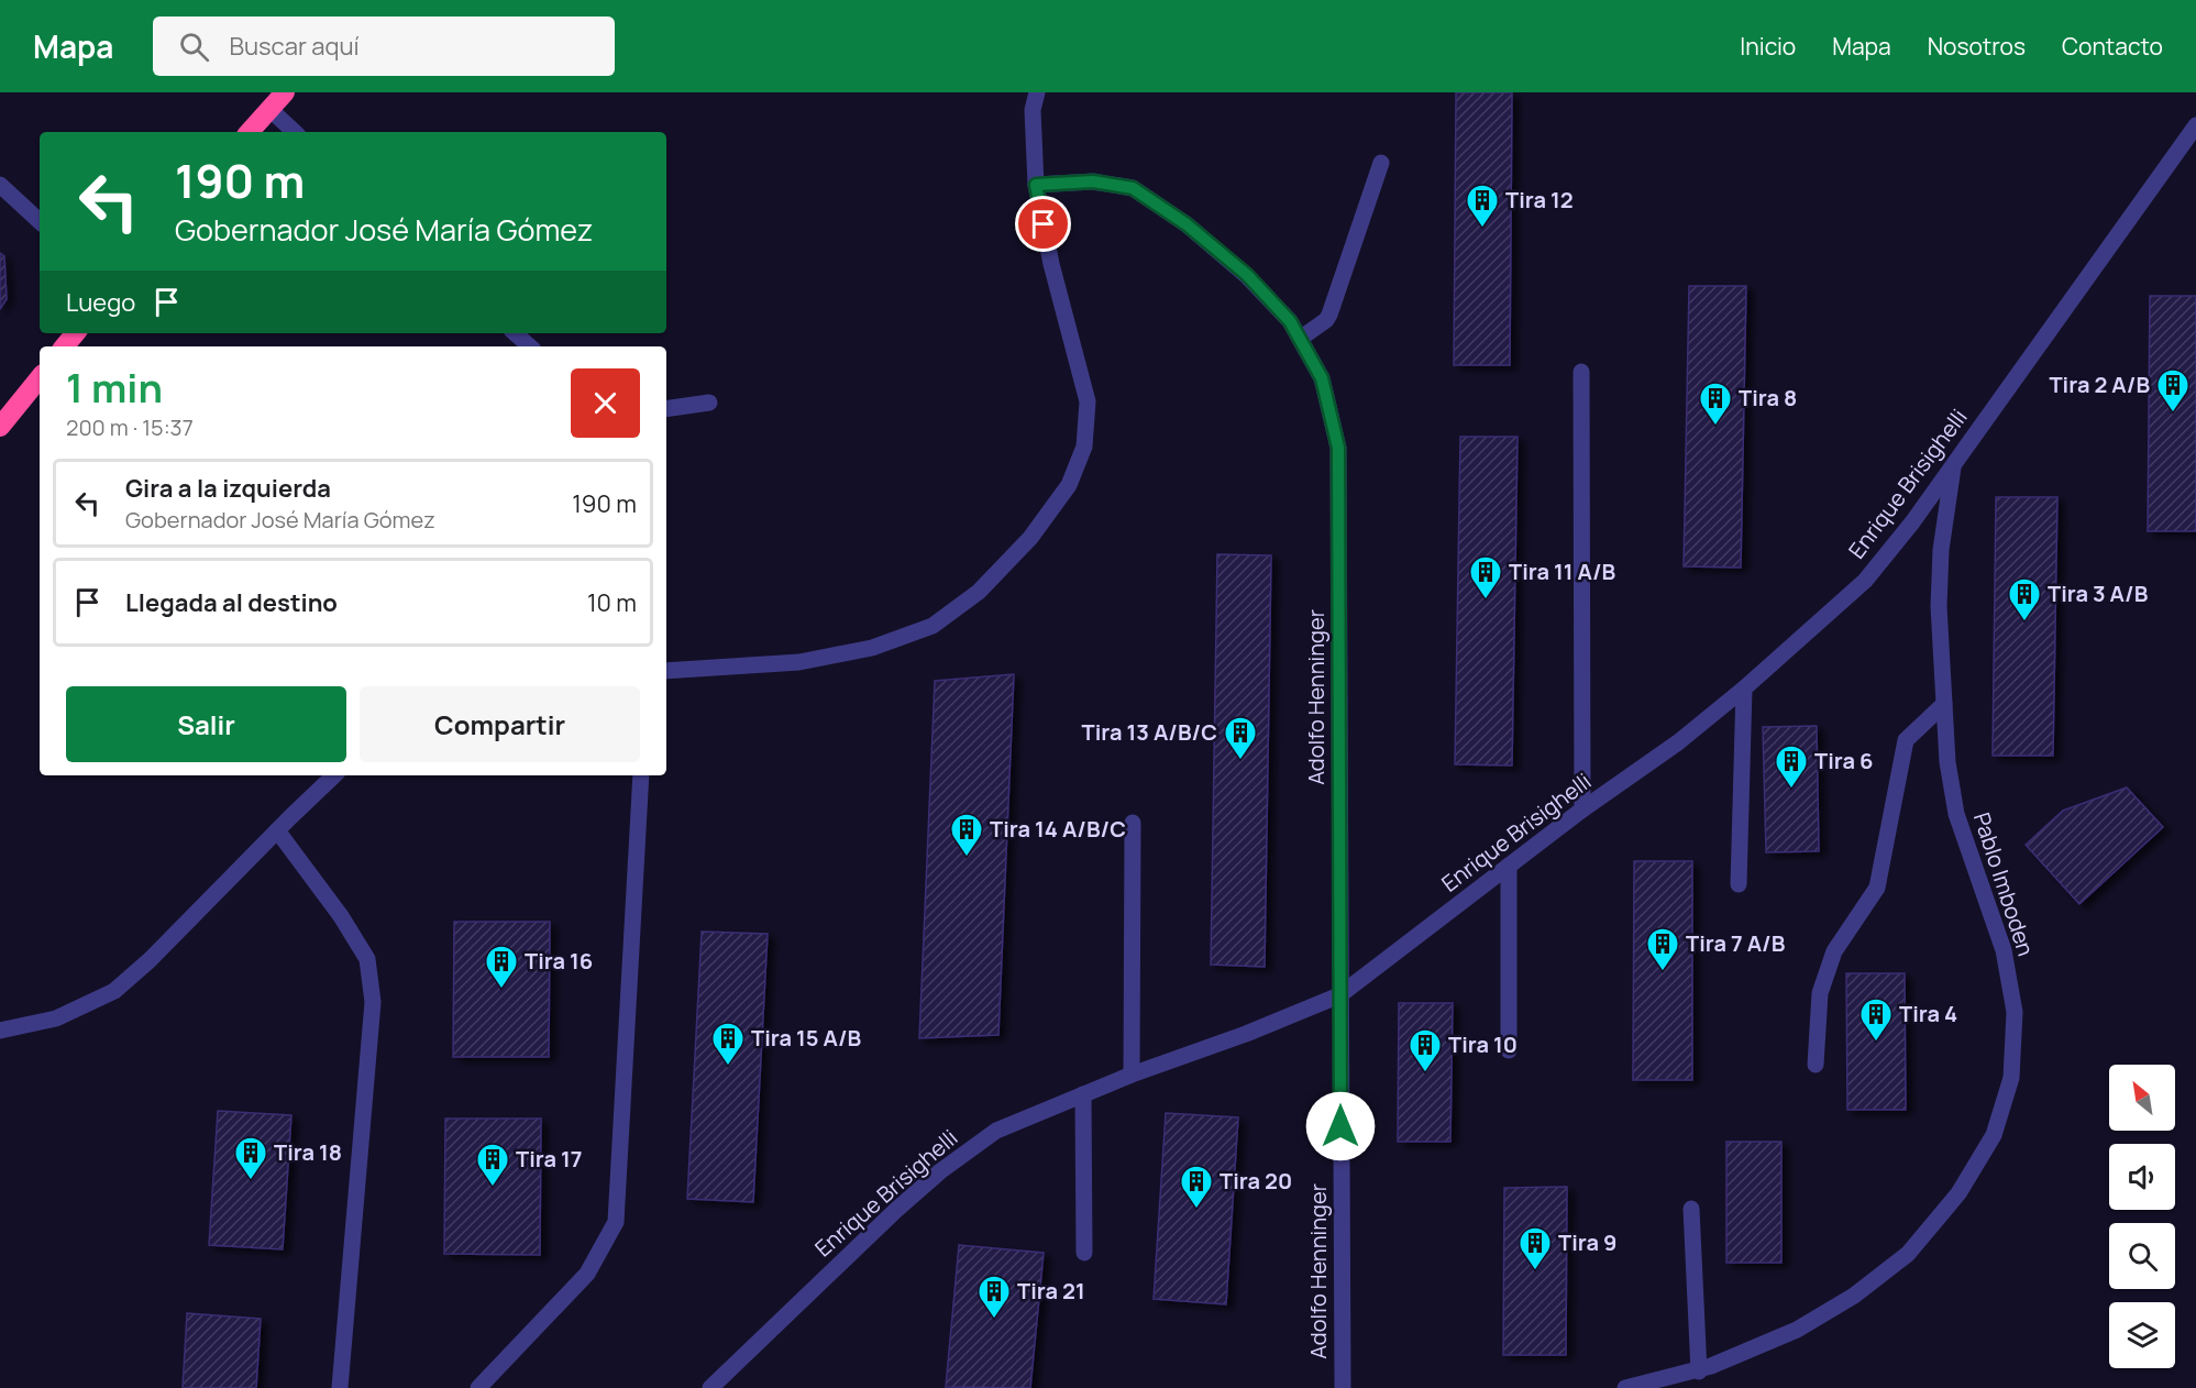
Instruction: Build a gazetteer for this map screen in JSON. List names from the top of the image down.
{
  "streets": {
    "street": ["Enrique Brisighelli", "Adolfo Henninger", "Pablo Imboden"]
  },
  "crossings": [
    ["Enrique Brisighelli", "Adolfo Henninger"],
    ["Enrique Brisighelli", "Pablo Imboden"]
  ],
  "places": {
    "building": [
      "Tira 12",
      "Tira 2 A/B",
      "Tira 8",
      "Tira 11 A/B",
      "Tira 3 A/B",
      "Tira 13 A/B/C",
      "Tira 6",
      "Tira 14 A/B/C",
      "Tira 7 A/B",
      "Tira 16",
      "Tira 4",
      "Tira 15 A/B",
      "Tira 10",
      "Tira 18",
      "Tira 17",
      "Tira 20",
      "Tira 9",
      "Tira 21"
    ]
  },
  "north": "top left",
  "page": {
    "header": "Mapa",
    "search": "Buscar aquí",
    "nav": [
      "Inicio",
      "Mapa",
      "Nosotros",
      "Contacto"
    ],
    "turn": ["190 m", "Gobernador José María Gómez"],
    "then": "Luego",
    "heading": ["1 min", "200 m · 15:37"],
    "list": [
      {
        "name": "Gira a la izquierda",
        "note": "Gobernador José María Gómez",
        "value": "190 m"
      },
      {
        "name": "Llegada al destino",
        "value": "10 m"
      }
    ],
    "buttons": ["Salir", "Compartir"]
  }
}
